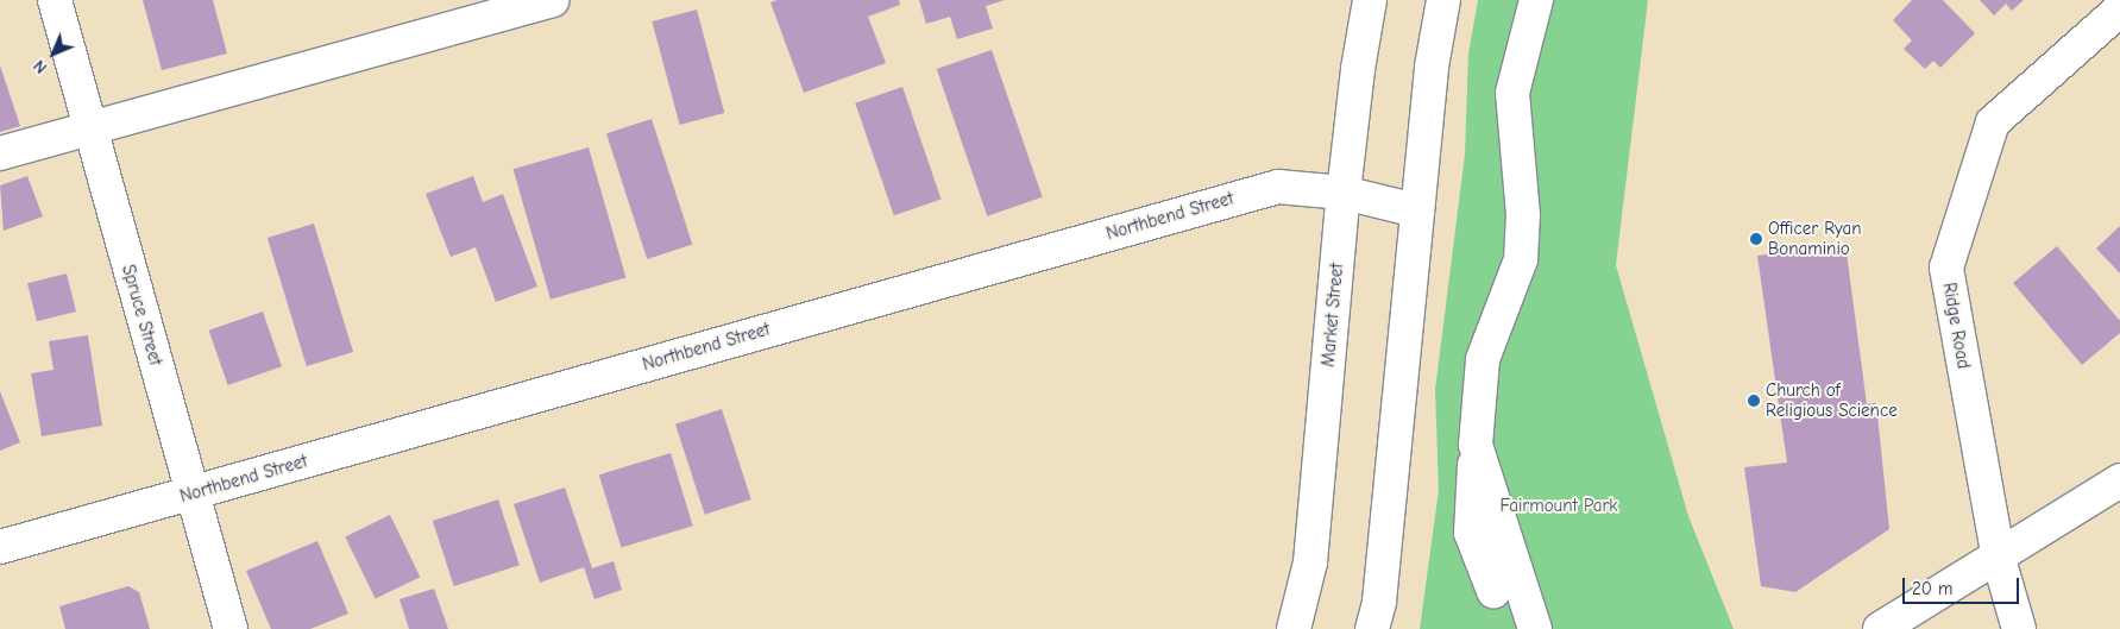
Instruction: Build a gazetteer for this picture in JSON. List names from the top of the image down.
{
  "streets": {
    "street": [
      "Northbend Street",
      "Spruce Street",
      "Market Street",
      "Ridge Road"
    ]
  },
  "crossings": [
    ["Northbend Street", "Spruce Street"],
    ["Northbend Street", "Market Street"]
  ],
  "parks": ["Fairmount Park"],
  "places": ["Officer Ryan Bonaminio", "Church of Religious Science"],
  "scale_bar": "20 m",
  "north": "bottom left"
}
